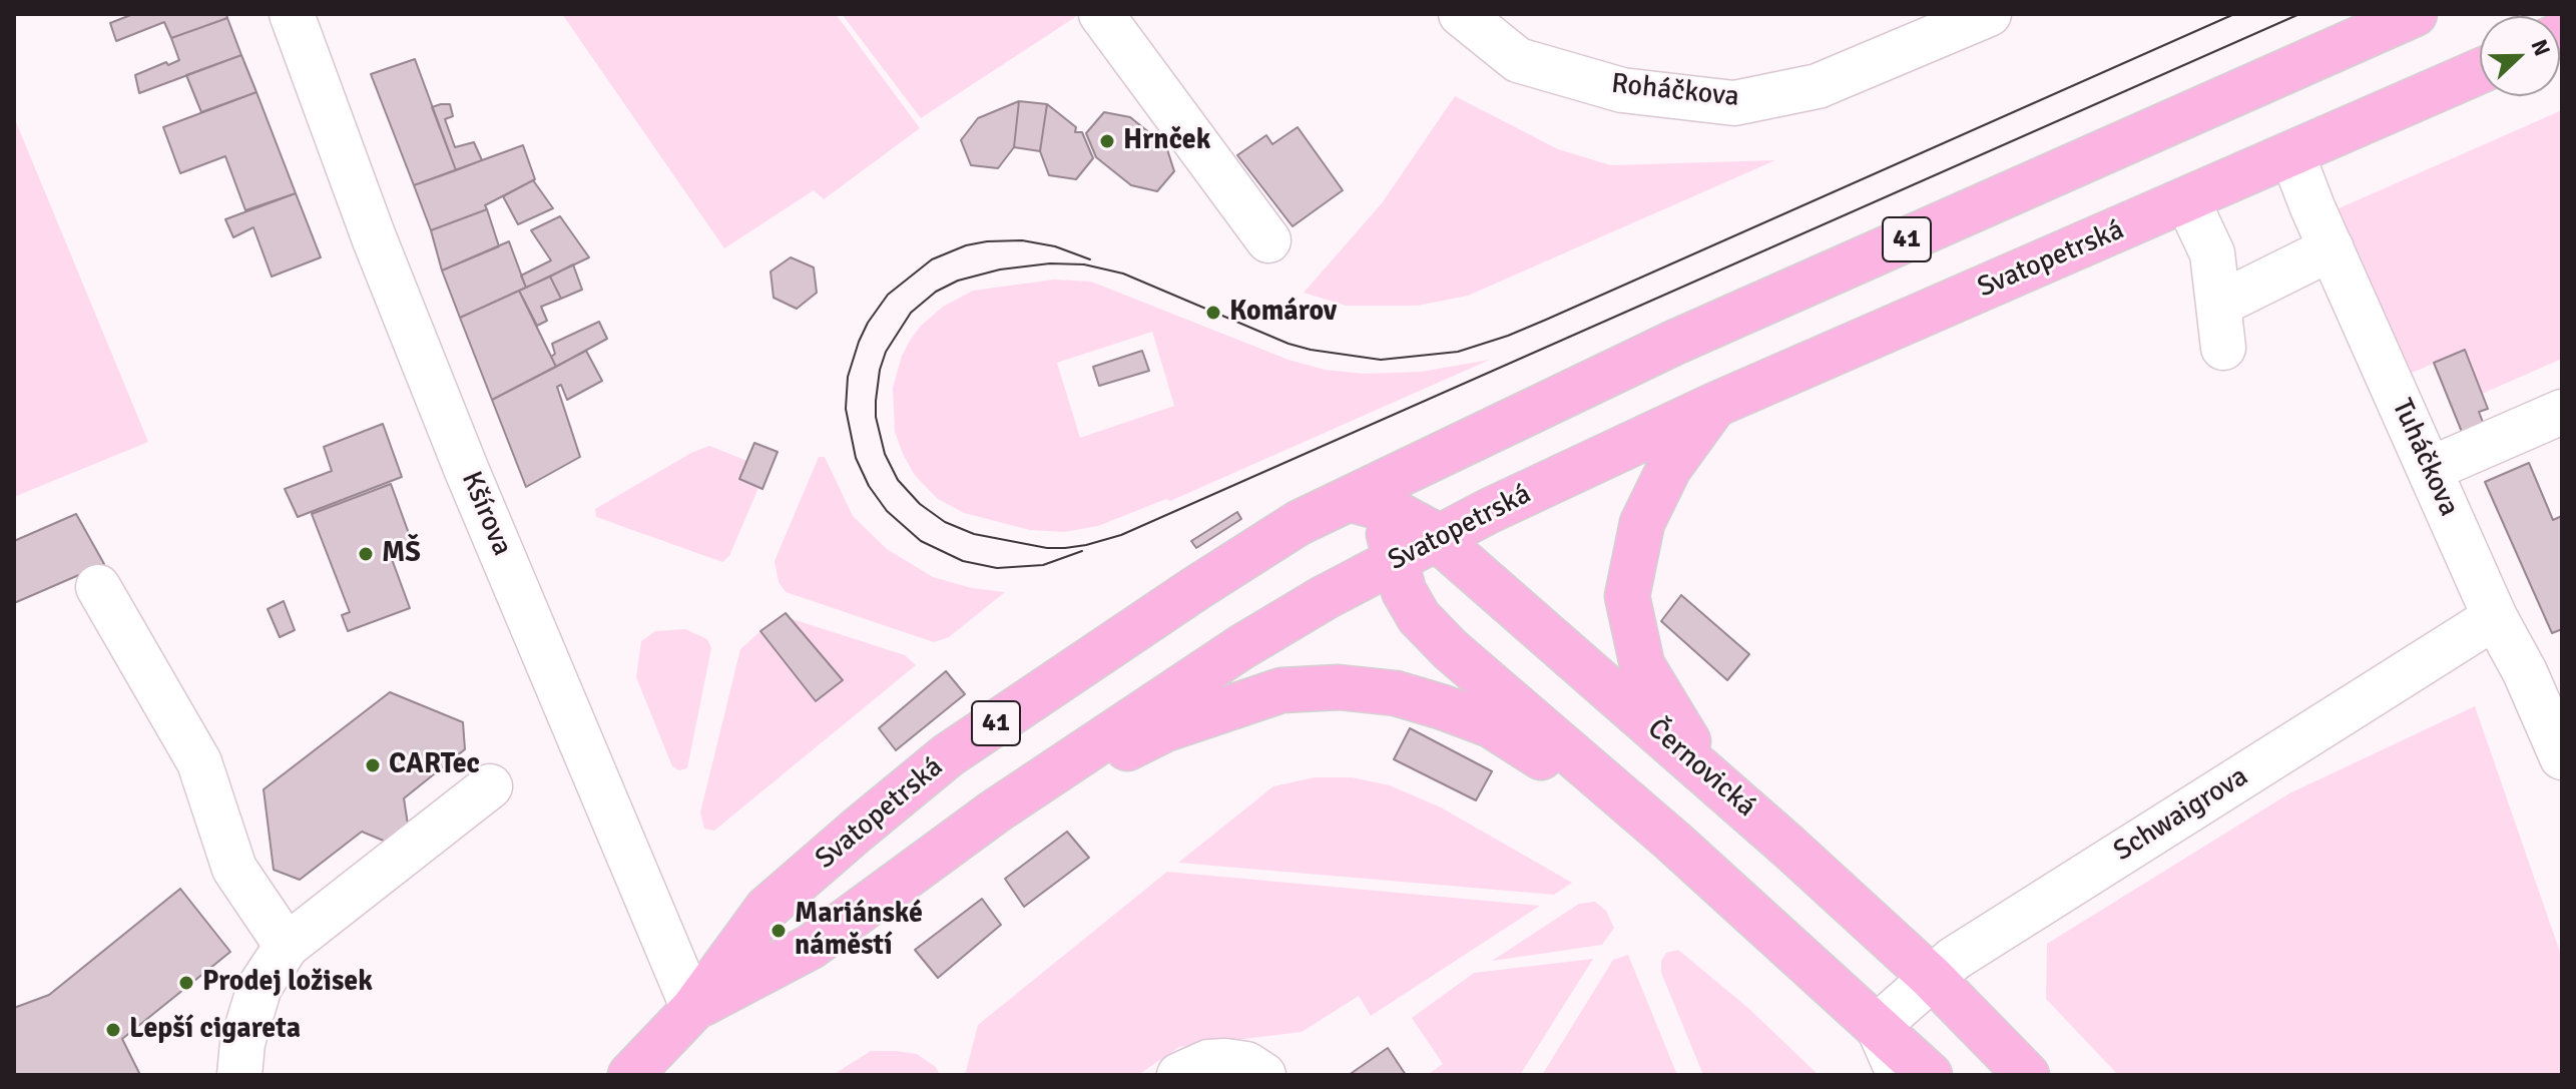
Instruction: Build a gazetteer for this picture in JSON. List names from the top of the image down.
{
  "streets": {
    "main road": ["41", "Svatopetrská", "Černovická"],
    "street": [
      "Roháčkova",
      "Tuháčkova",
      "Kšírova",
      "Schwaigrova"
    ]
  },
  "crossings": [
    ["41", "Svatopetrská"],
    ["41", "Kšírova"],
    ["Svatopetrská", "Tuháčkova"],
    ["Svatopetrská", "Kšírova"],
    ["Svatopetrská", "Černovická"],
    ["Tuháčkova", "Schwaigrova"],
    ["Černovická", "Schwaigrova"]
  ],
  "places": [
    "Hrnček",
    "Komárov",
    "MŠ",
    "CARTec",
    "Mariánské náměstí",
    "Prodej ložisek",
    "Lepší cigareta"
  ],
  "north": "right"
}
